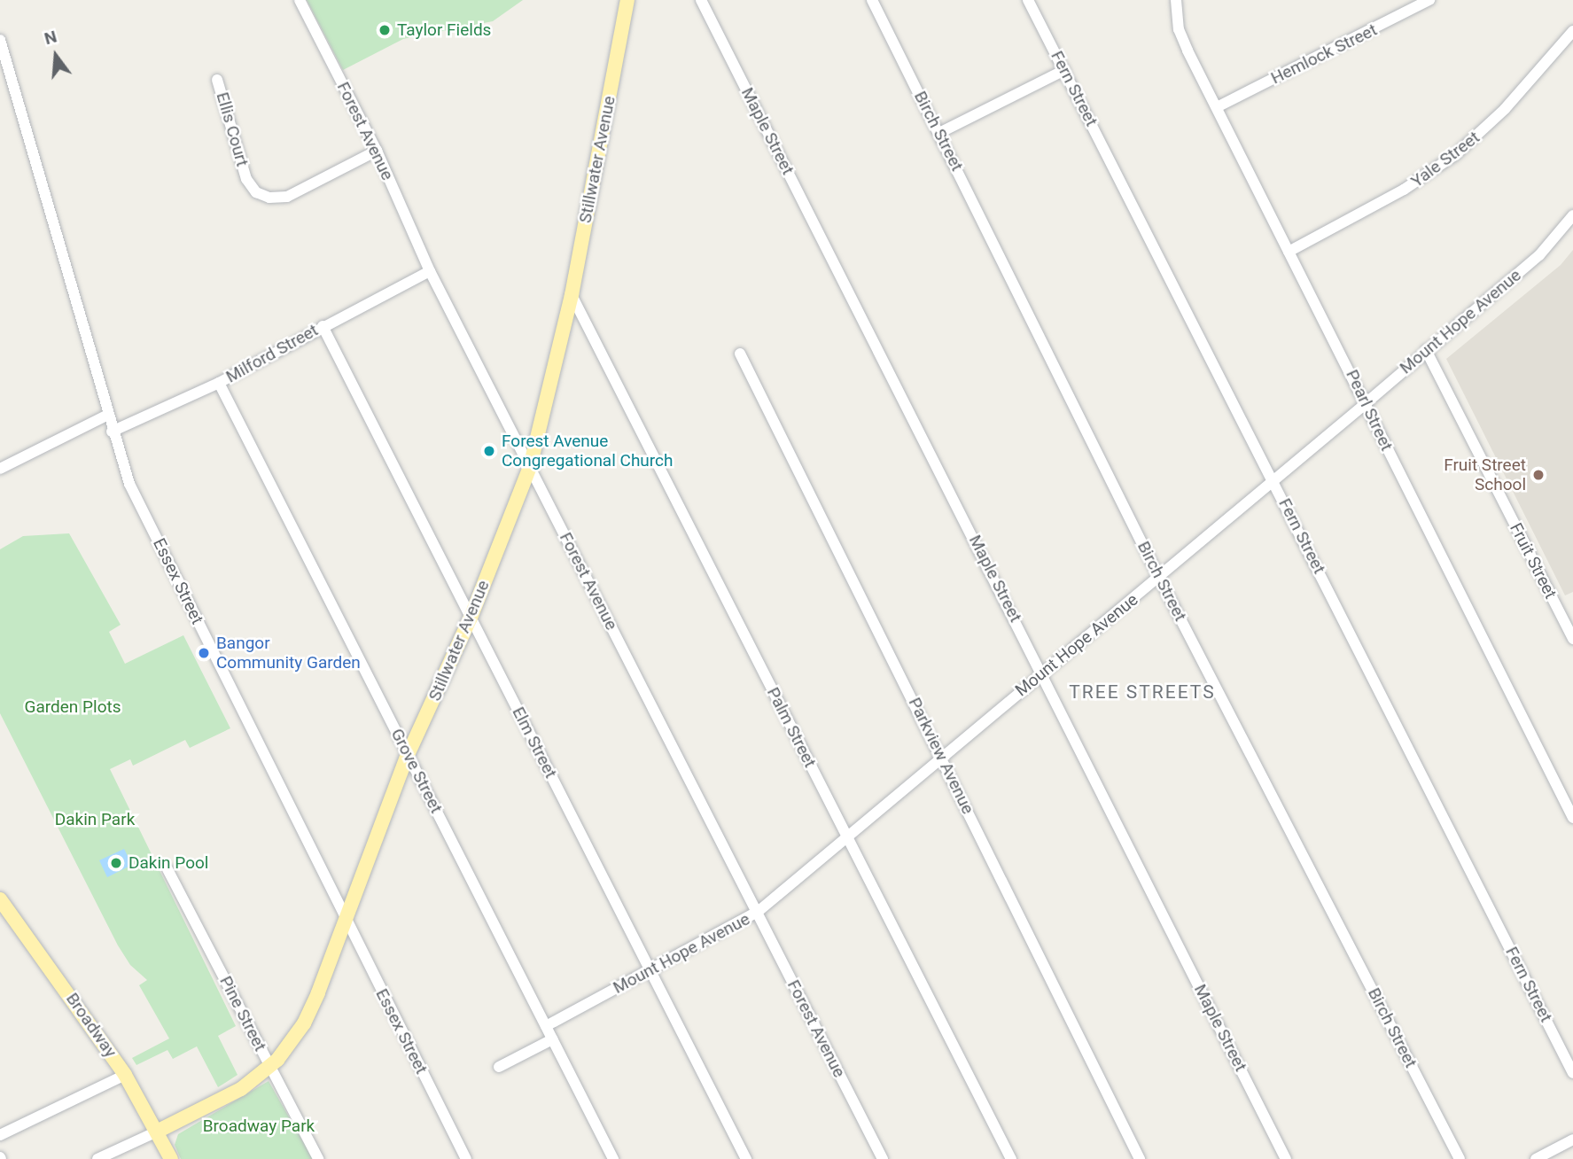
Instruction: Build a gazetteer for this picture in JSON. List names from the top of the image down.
{
  "streets": {
    "main road": ["Stillwater Avenue", "Broadway"],
    "street": [
      "Hemlock Street",
      "Fern Street",
      "Ellis Court",
      "Forest Avenue",
      "Maple Street",
      "Birch Street",
      "Yale Street",
      "Mount Hope Avenue",
      "Milford Street",
      "Pearl Street",
      "Fruit Street",
      "Essex Street",
      "Palm Street",
      "Elm Street",
      "Parkview Avenue",
      "Grove Street",
      "Pine Street"
    ]
  },
  "crossings": [
    ["Hemlock Street", "Pearl Street"],
    ["Fern Street", "Mount Hope Avenue"],
    ["Ellis Court", "Forest Avenue"],
    ["Forest Avenue", "Stillwater Avenue"],
    ["Forest Avenue", "Mount Hope Avenue"],
    ["Forest Avenue", "Milford Street"],
    ["Maple Street", "Mount Hope Avenue"],
    ["Birch Street", "Mount Hope Avenue"],
    ["Stillwater Avenue", "Essex Street"],
    ["Stillwater Avenue", "Palm Street"],
    ["Stillwater Avenue", "Elm Street"],
    ["Stillwater Avenue", "Grove Street"],
    ["Stillwater Avenue", "Pine Street"],
    ["Stillwater Avenue", "Broadway"],
    ["Yale Street", "Pearl Street"],
    ["Mount Hope Avenue", "Pearl Street"],
    ["Mount Hope Avenue", "Fruit Street"],
    ["Mount Hope Avenue", "Palm Street"],
    ["Mount Hope Avenue", "Elm Street"],
    ["Mount Hope Avenue", "Parkview Avenue"],
    ["Mount Hope Avenue", "Grove Street"],
    ["Milford Street", "Essex Street"],
    ["Milford Street", "Elm Street"],
    ["Milford Street", "Grove Street"]
  ],
  "districts": ["TREE STREETS"],
  "parks": ["Garden Plots", "Dakin Park", "Broadway Park"],
  "places": [
    "Taylor Fields",
    "Forest Avenue Congregational Church",
    "Fruit Street School",
    "Bangor Community Garden",
    "Dakin Pool"
  ],
  "north": "top"
}
